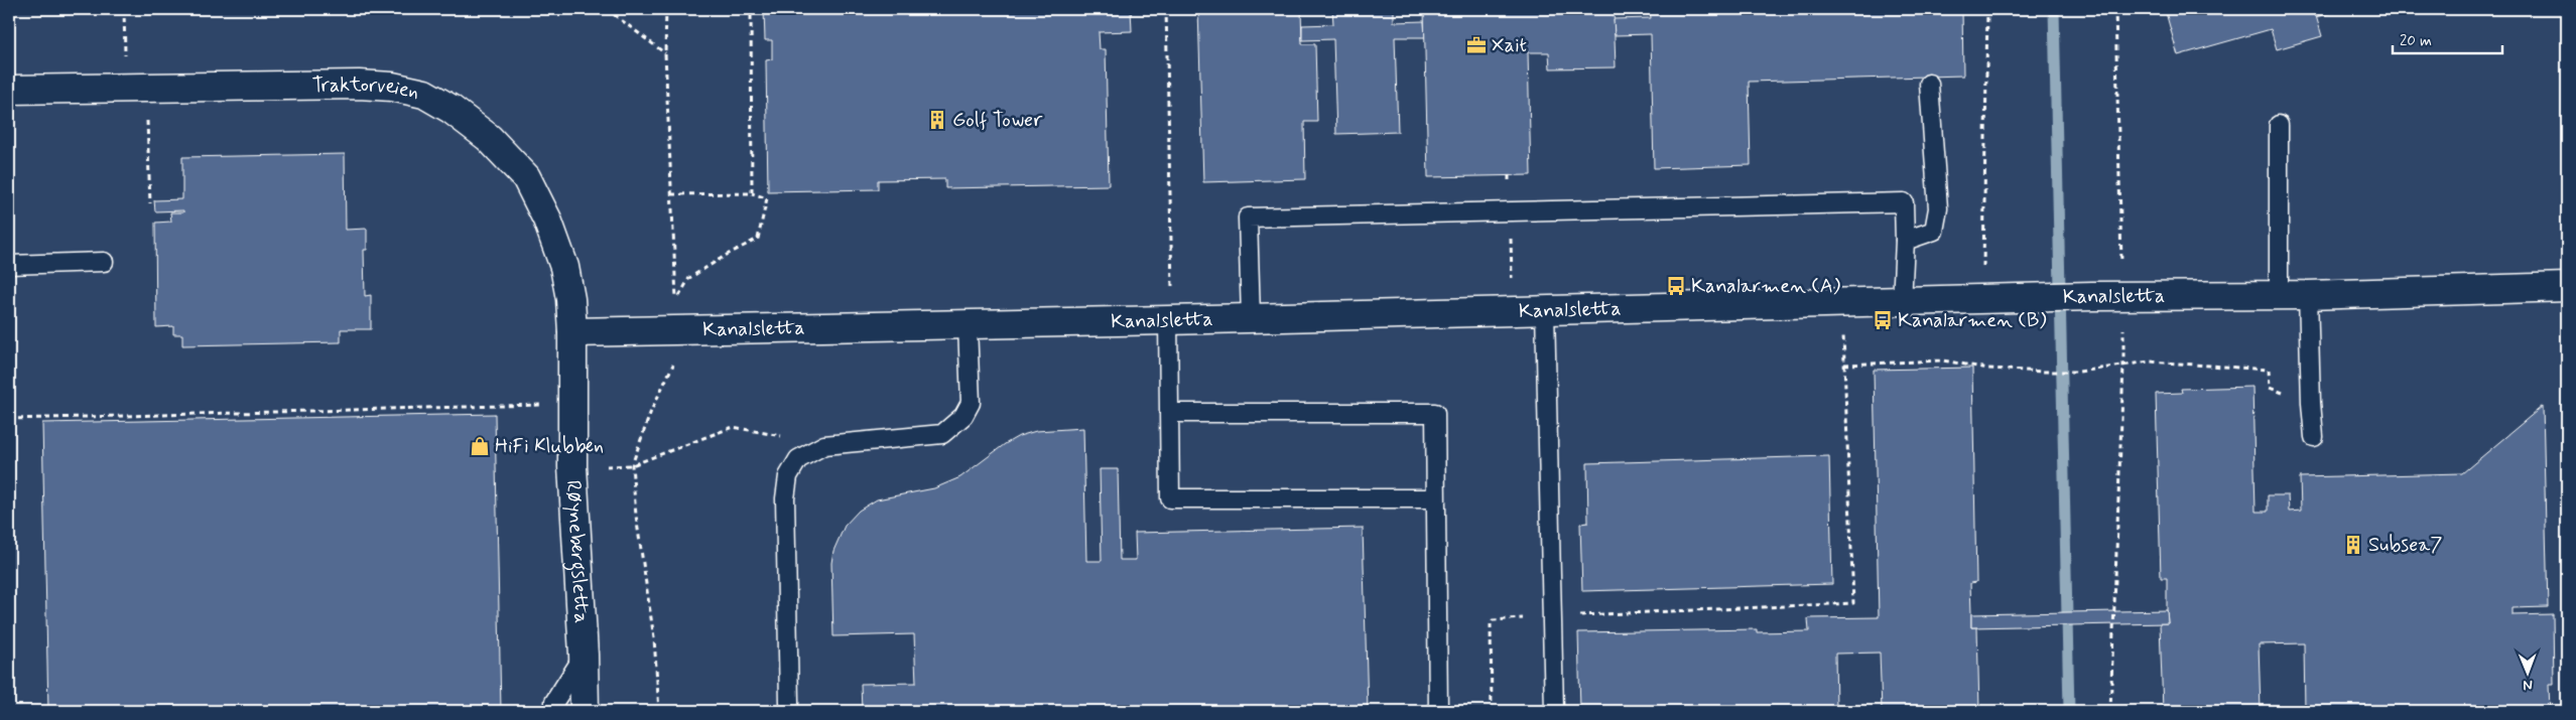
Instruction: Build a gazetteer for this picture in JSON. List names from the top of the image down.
{
  "streets": {
    "street": ["Traktorveien", "Kanalsletta", "Røynebergsletta"]
  },
  "crossings": [
    ["Traktorveien", "Kanalsletta"],
    ["Traktorveien", "Røynebergsletta"],
    ["Kanalsletta", "Røynebergsletta"]
  ],
  "places": {
    "office": ["Xait"],
    "building": ["Golf Tower", "Subsea7"],
    "bus stop": ["Kanalarmen (A)", "Kanalarmen (B)"],
    "shop": ["HiFi Klubben"]
  },
  "scale_bar": "20 m",
  "north": "bottom"
}
